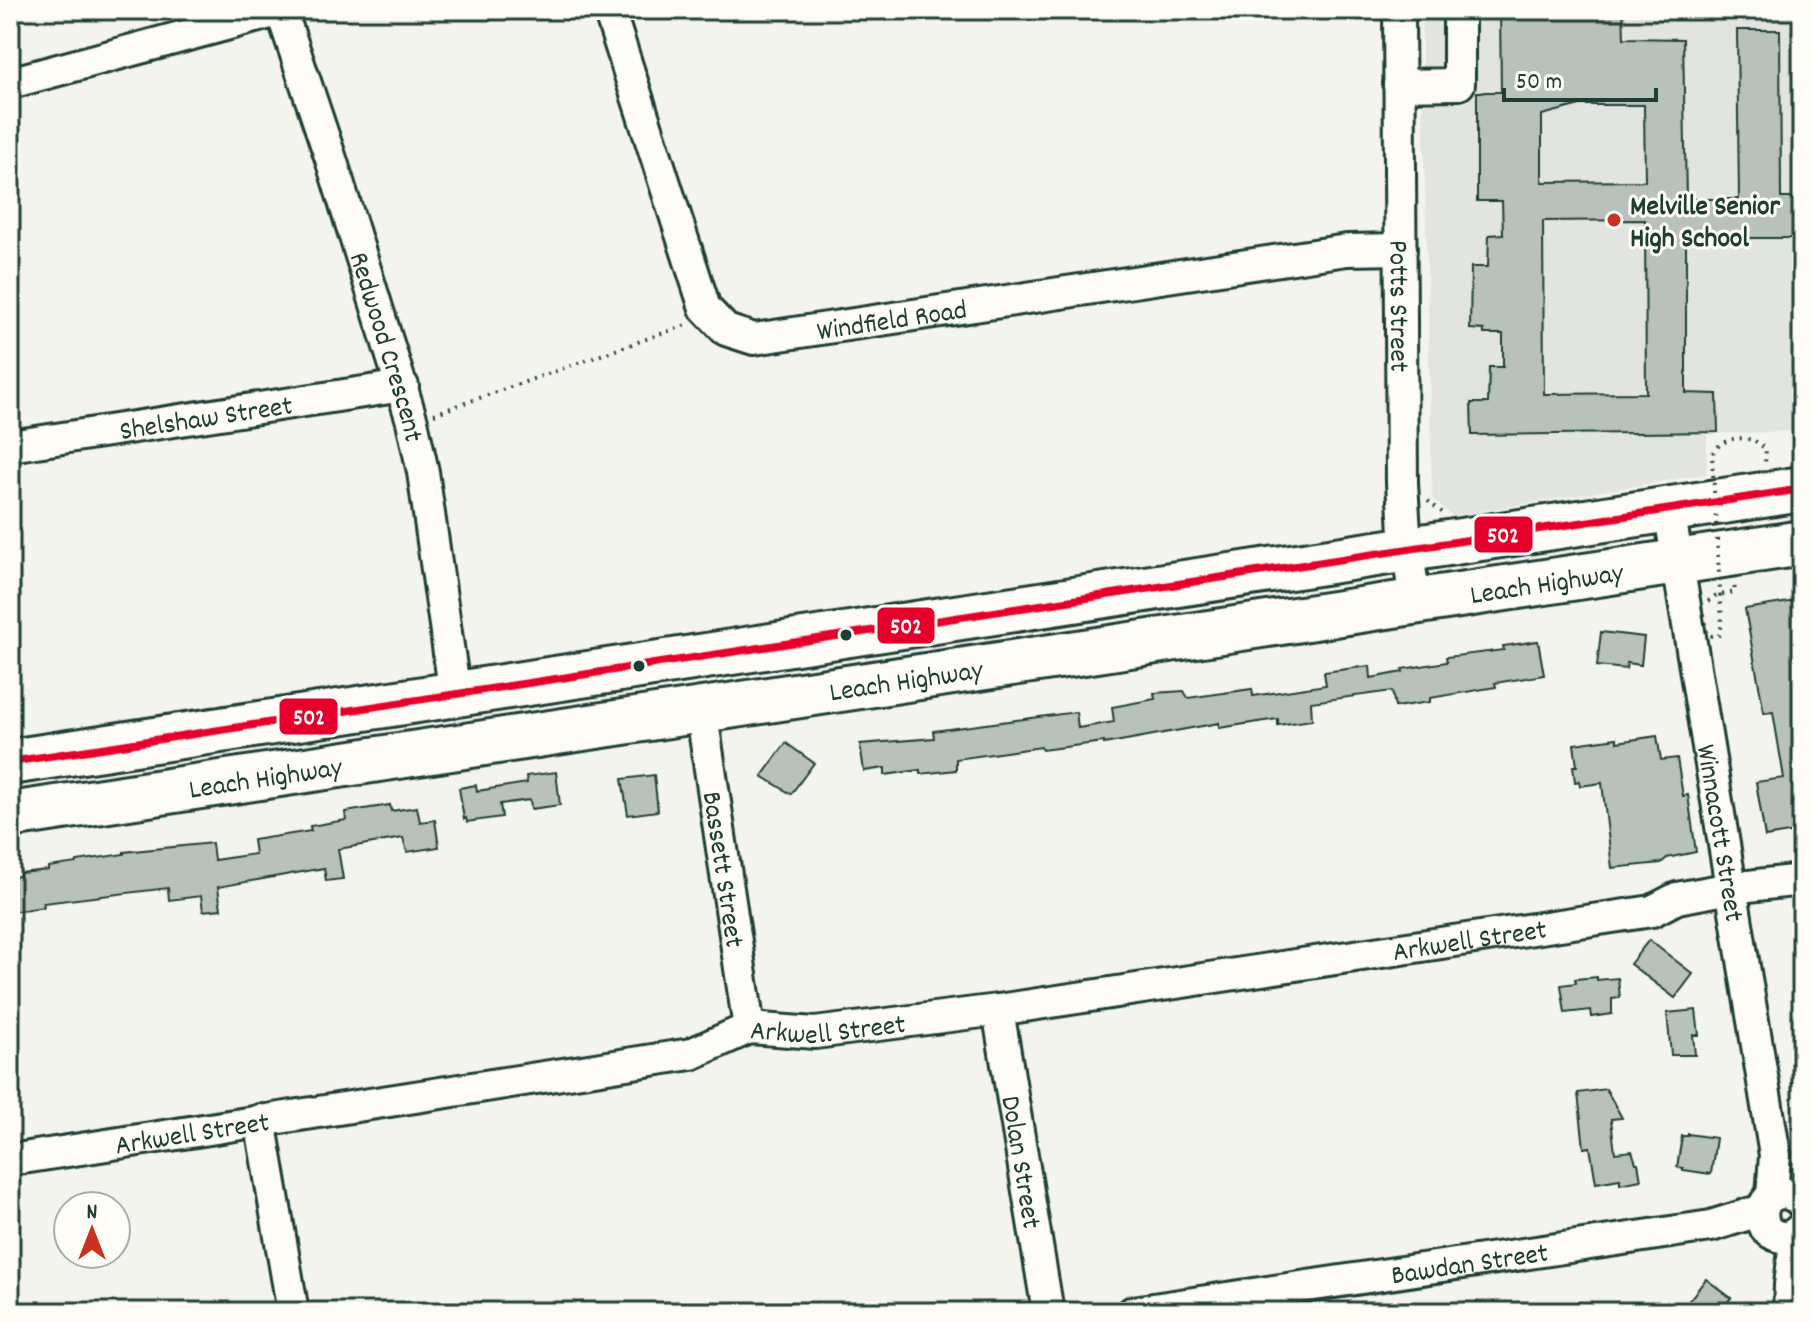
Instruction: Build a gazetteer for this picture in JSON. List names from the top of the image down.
{
  "streets": {
    "highway": ["Leach Highway"],
    "street": [
      "Potts Street",
      "Windfield Road",
      "Redwood Crescent",
      "Shelshaw Street",
      "Winnacott Street",
      "Bassett Street",
      "Arkwell Street",
      "Dolan Street",
      "Bawdan Street"
    ]
  },
  "crossings": [
    ["Potts Street", "Windfield Road"],
    ["Potts Street", "Leach Highway"],
    ["Redwood Crescent", "Shelshaw Street"],
    ["Redwood Crescent", "Leach Highway"],
    ["Leach Highway", "Winnacott Street"],
    ["Leach Highway", "Bassett Street"],
    ["Winnacott Street", "Arkwell Street"],
    ["Winnacott Street", "Bawdan Street"],
    ["Bassett Street", "Arkwell Street"],
    ["Arkwell Street", "Dolan Street"]
  ],
  "places": ["Melville Senior High School"],
  "lines": ["transit line 502"],
  "scale_bar": "50 m",
  "north": "top"
}
